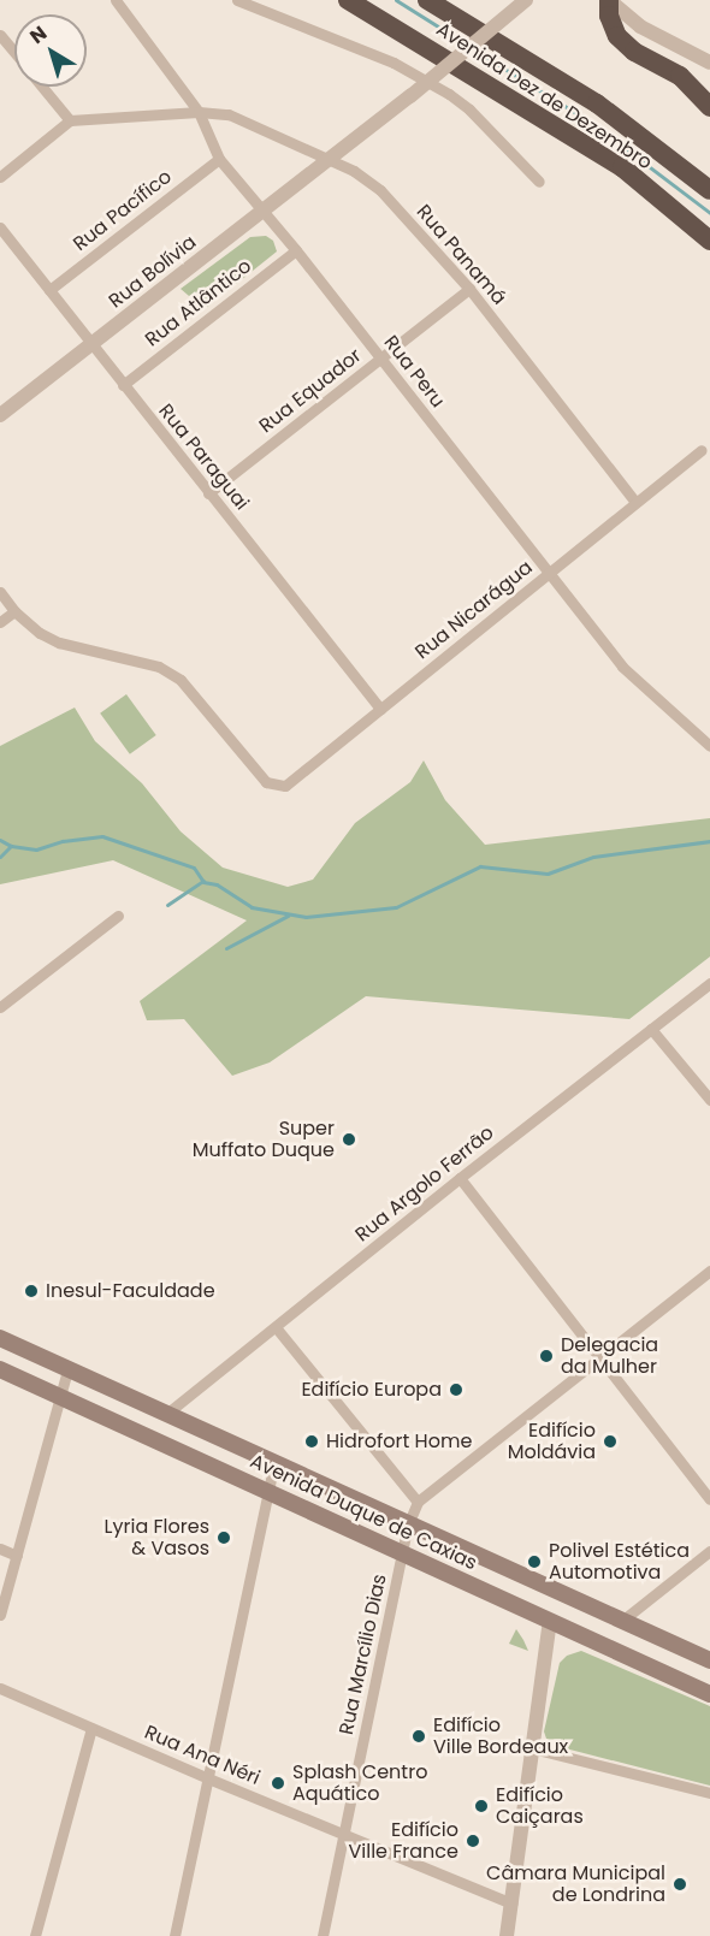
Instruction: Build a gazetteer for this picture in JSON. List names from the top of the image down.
{
  "streets": {
    "highway": ["Avenida Dez de Dezembro"],
    "main road": ["Avenida Duque de Caxias"],
    "street": [
      "Rua Pacífico",
      "Rua Panamá",
      "Rua Bolívia",
      "Rua Atlântico",
      "Rua Peru",
      "Rua Equador",
      "Rua Paraguai",
      "Rua Nicarágua",
      "Rua Argolo Ferrão",
      "Rua Marcílio Dias",
      "Rua Ana Néri"
    ]
  },
  "crossings": [
    ["Rua Pacífico", "Rua Peru"],
    ["Rua Pacífico", "Rua Paraguai"],
    ["Rua Panamá", "Rua Bolívia"],
    ["Rua Panamá", "Rua Peru"],
    ["Rua Panamá", "Rua Equador"],
    ["Rua Panamá", "Rua Nicarágua"],
    ["Rua Bolívia", "Rua Peru"],
    ["Rua Bolívia", "Rua Paraguai"],
    ["Rua Atlântico", "Rua Peru"],
    ["Rua Atlântico", "Rua Paraguai"],
    ["Rua Peru", "Rua Equador"],
    ["Rua Peru", "Rua Nicarágua"],
    ["Rua Equador", "Rua Paraguai"],
    ["Rua Paraguai", "Rua Nicarágua"],
    ["Rua Argolo Ferrão", "Avenida Duque de Caxias"],
    ["Avenida Duque de Caxias", "Rua Marcílio Dias"],
    ["Rua Marcílio Dias", "Rua Ana Néri"]
  ],
  "places": [
    "Super Muffato Duque",
    "Inesul-Faculdade",
    "Delegacia da Mulher",
    "Edifício Europa",
    "Hidrofort Home",
    "Edifício Moldávia",
    "Lyria Flores & Vasos",
    "Polivel Estética Automotiva",
    "Edifício Ville Bordeaux",
    "Splash Centro Aquático",
    "Edifício Caiçaras",
    "Edifício Ville France",
    "Câmara Municipal de Londrina"
  ],
  "north": "top left"
}
